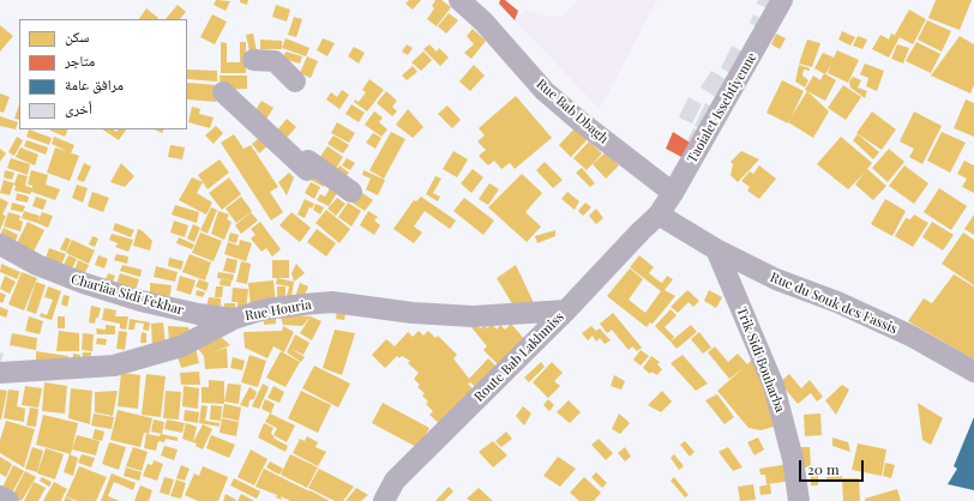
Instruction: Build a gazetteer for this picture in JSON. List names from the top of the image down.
{
  "streets": {
    "street": [
      "Taoialet Issebtiyenne",
      "Rue Bab Dbagh",
      "Chariâa Sidi Fekhar",
      "Rue du Souk des Fassis",
      "Rue Houria",
      "Route Bab Lakhmiss",
      "Trik Sidi Bouharba"
    ]
  },
  "crossings": [
    ["Taoialet Issebtiyenne", "Rue Bab Dbagh"],
    ["Taoialet Issebtiyenne", "Rue du Souk des Fassis"],
    ["Taoialet Issebtiyenne", "Route Bab Lakhmiss"],
    ["Chariâa Sidi Fekhar", "Rue Houria"],
    ["Rue du Souk des Fassis", "Route Bab Lakhmiss"],
    ["Rue du Souk des Fassis", "Trik Sidi Bouharba"],
    ["Rue Houria", "Route Bab Lakhmiss"]
  ],
  "legend": [
    "سكن",
    "متاجر",
    "مرافق عامة",
    "أخرى"
  ],
  "scale_bar": "20 m"
}
